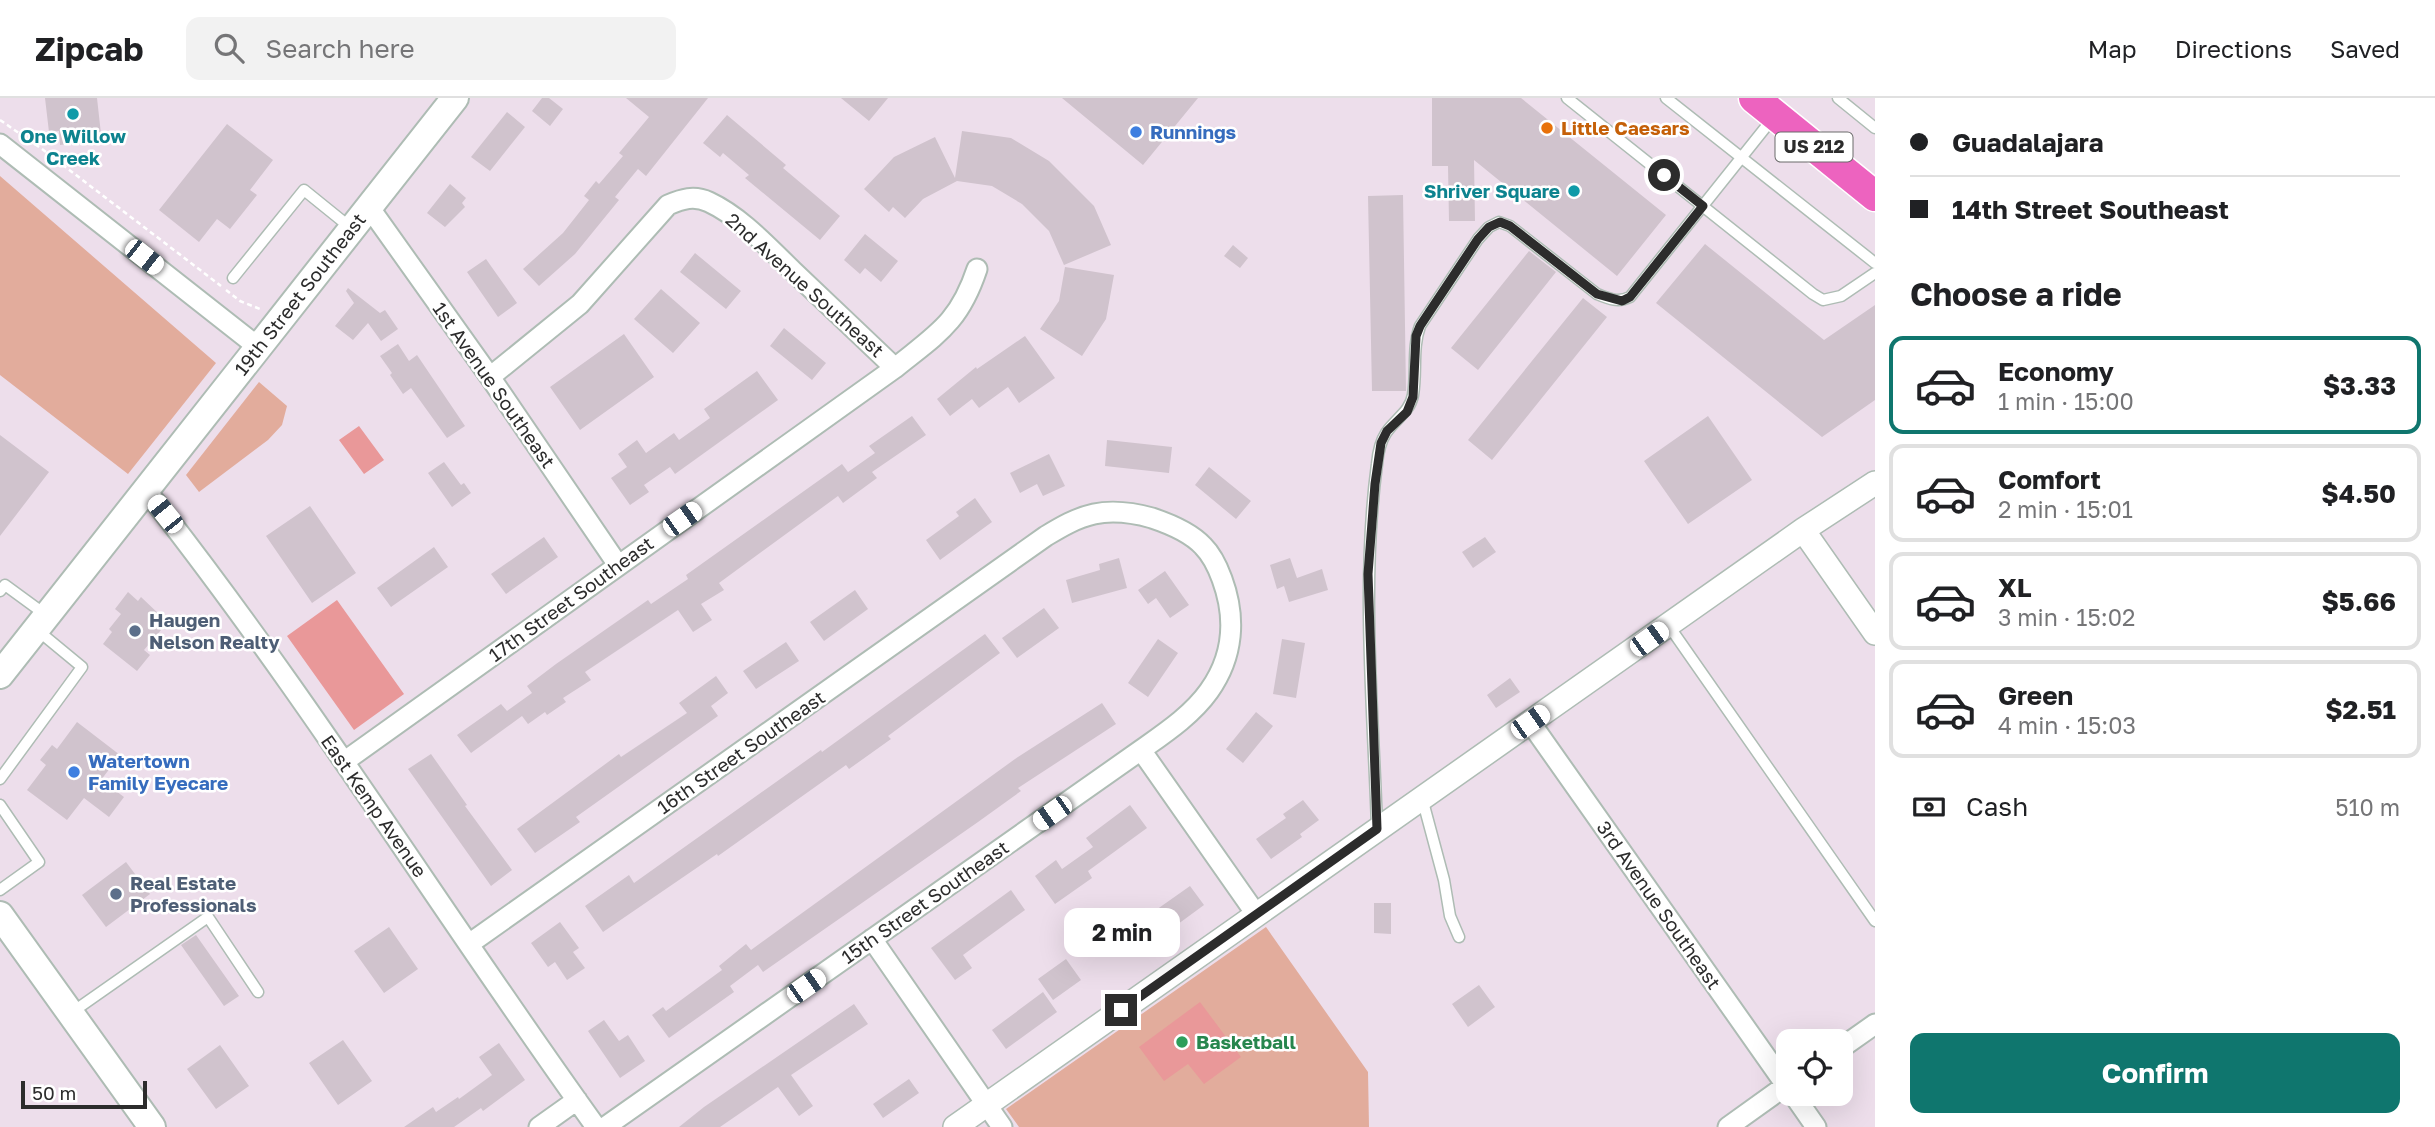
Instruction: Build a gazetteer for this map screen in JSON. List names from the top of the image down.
{
  "streets": {
    "main road": ["US 212", "19th Street Southeast"],
    "street": [
      "2nd Avenue Southeast",
      "1st Avenue Southeast",
      "17th Street Southeast",
      "16th Street Southeast",
      "East Kemp Avenue",
      "15th Street Southeast",
      "3rd Avenue Southeast"
    ]
  },
  "crossings": [
    ["2nd Avenue Southeast", "1st Avenue Southeast"],
    ["2nd Avenue Southeast", "17th Street Southeast"],
    ["19th Street Southeast", "1st Avenue Southeast"],
    ["19th Street Southeast", "East Kemp Avenue"],
    ["1st Avenue Southeast", "17th Street Southeast"],
    ["17th Street Southeast", "East Kemp Avenue"],
    ["16th Street Southeast", "East Kemp Avenue"],
    ["16th Street Southeast", "15th Street Southeast"]
  ],
  "places": [
    "One Willow Creek",
    "Little Caesars",
    "Runnings",
    "Shriver Square",
    "Haugen Nelson Realty",
    "Watertown Family Eyecare",
    "Real Estate Professionals",
    "Basketball"
  ],
  "scale_bar": "50 m",
  "page": {
    "header": "Zipcab",
    "search": "Search here",
    "nav": ["Map", "Directions", "Saved"],
    "banner": ["Guadalajara", "14th Street Southeast"],
    "heading": "Choose a ride",
    "list": [
      {
        "name": "Economy",
        "note": "1 min · 15:00",
        "value": "$3.33"
      },
      {
        "name": "Comfort",
        "note": "2 min · 15:01",
        "value": "$4.50"
      },
      {
        "name": "XL",
        "note": "3 min · 15:02",
        "value": "$5.66"
      },
      {
        "name": "Green",
        "note": "4 min · 15:03",
        "value": "$2.51"
      }
    ],
    "pay": ["Cash", "510 m"],
    "bubble": "2 min",
    "buttons": "Confirm",
    "scale": "50 m"
  }
}
